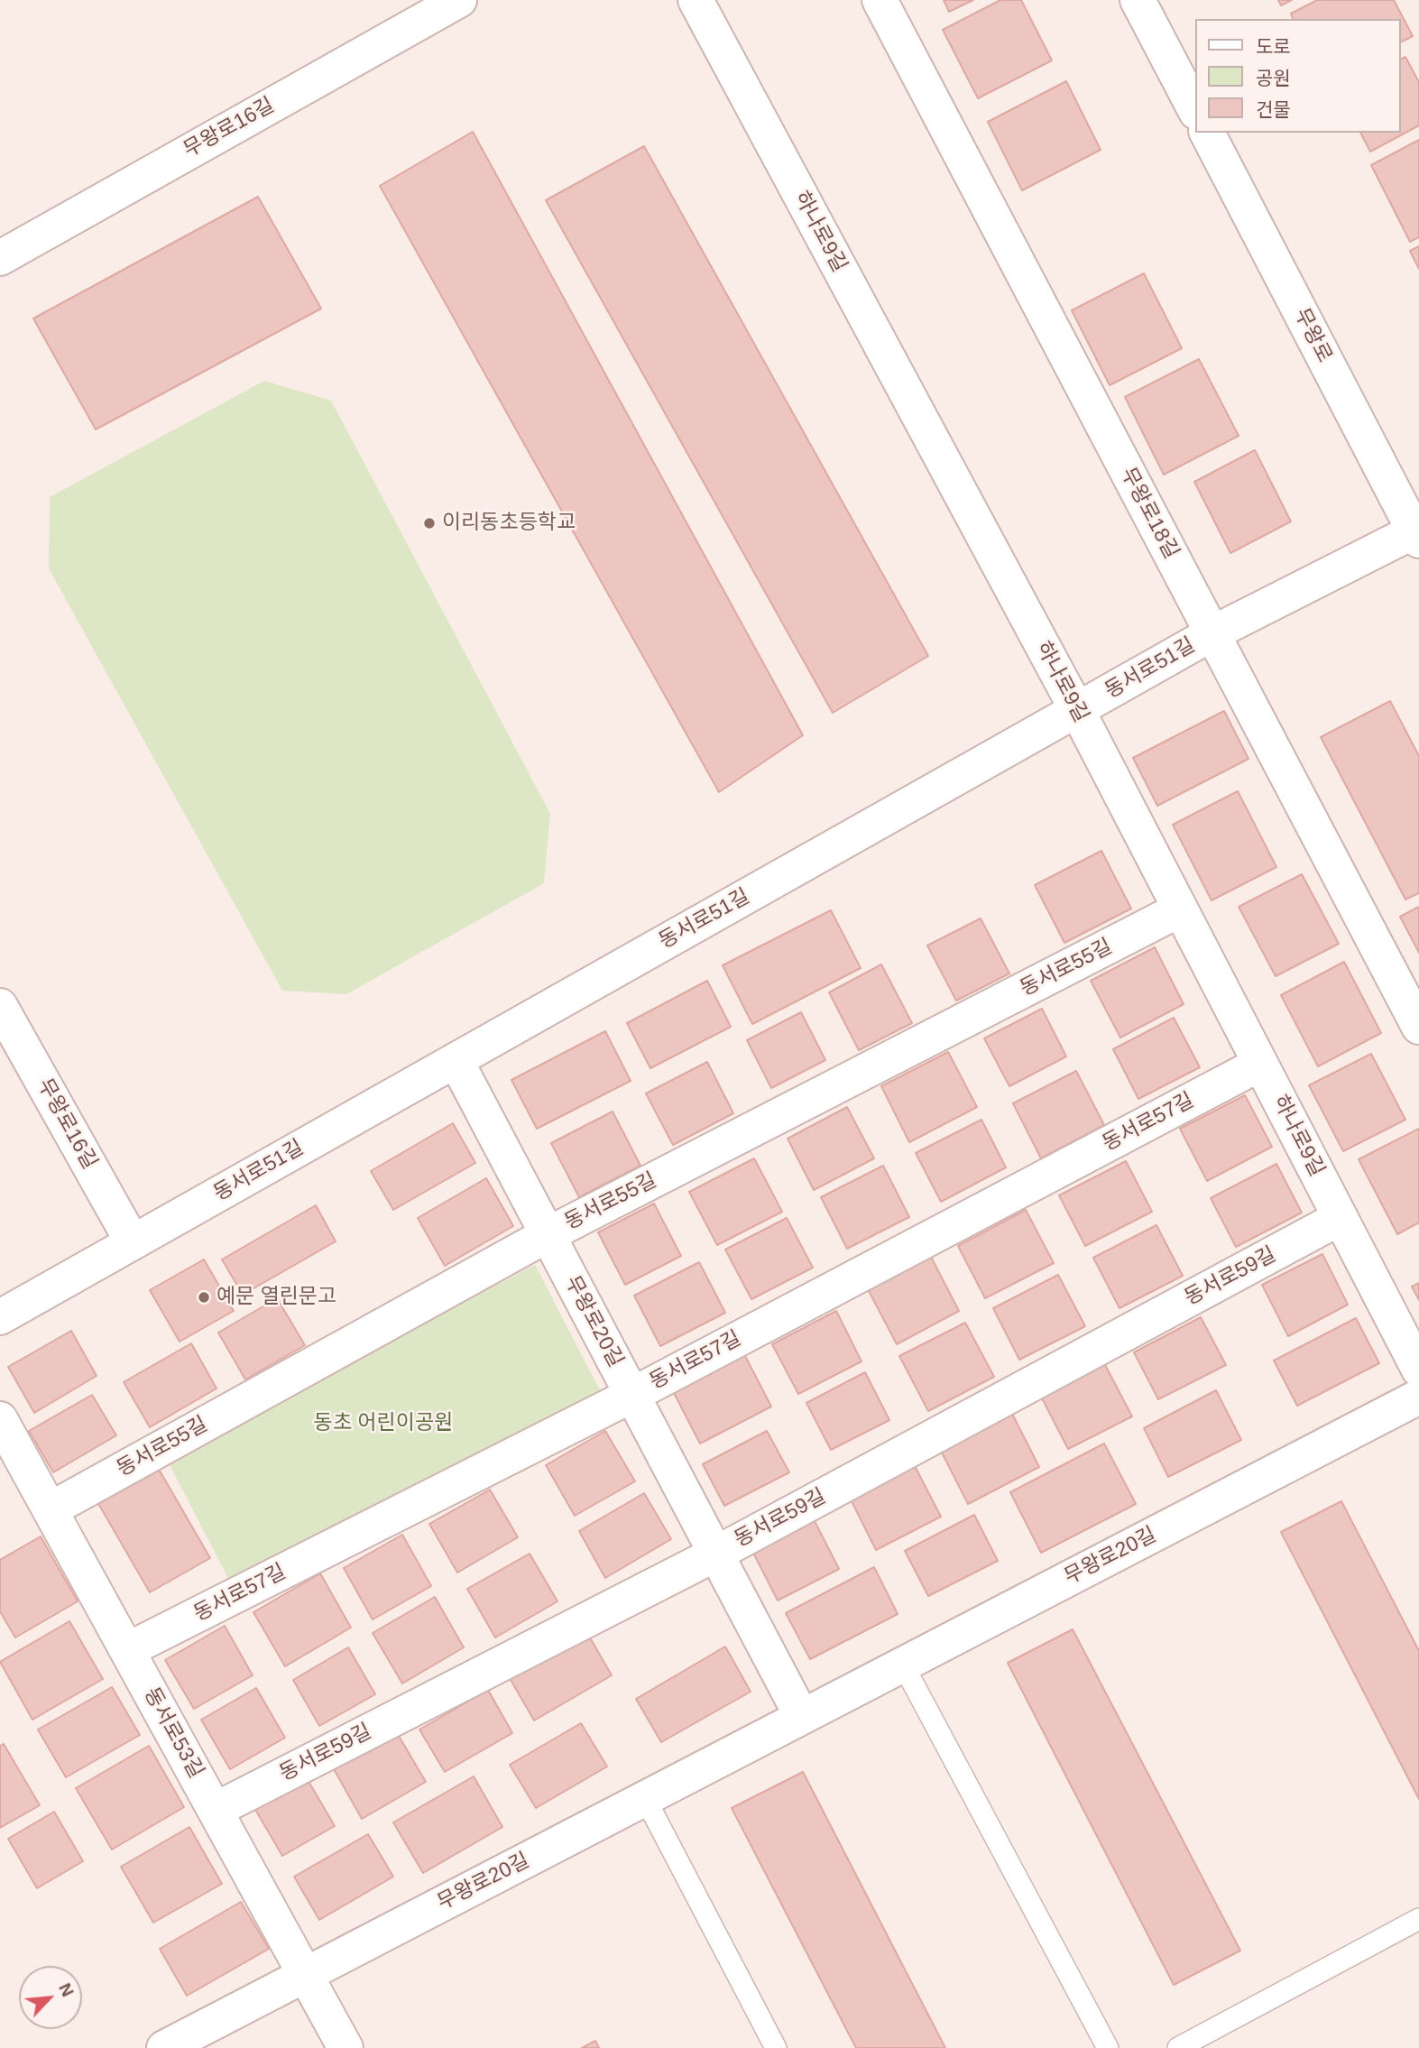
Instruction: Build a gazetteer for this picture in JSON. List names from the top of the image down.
{
  "streets": {
    "street": [
      "무왕로16길",
      "하나로9길",
      "무왕로",
      "무왕로18길",
      "동서로51길",
      "동서로55길",
      "동서로57길",
      "동서로59길",
      "무왕로20길",
      "동서로53길"
    ]
  },
  "crossings": [
    ["무왕로16길", "동서로51길"],
    ["하나로9길", "동서로51길"],
    ["하나로9길", "동서로55길"],
    ["하나로9길", "동서로57길"],
    ["하나로9길", "동서로59길"],
    ["무왕로", "동서로51길"],
    ["무왕로18길", "동서로51길"],
    ["동서로51길", "무왕로20길"],
    ["동서로55길", "무왕로20길"],
    ["동서로55길", "동서로53길"],
    ["동서로57길", "무왕로20길"],
    ["동서로57길", "동서로53길"],
    ["동서로59길", "무왕로20길"],
    ["동서로59길", "동서로53길"],
    ["무왕로20길", "동서로53길"]
  ],
  "parks": ["동초 어린이공원"],
  "places": ["이리동초등학교", "예문 열린문고"],
  "legend": ["도로", "공원", "건물"],
  "north": "top right"
}
